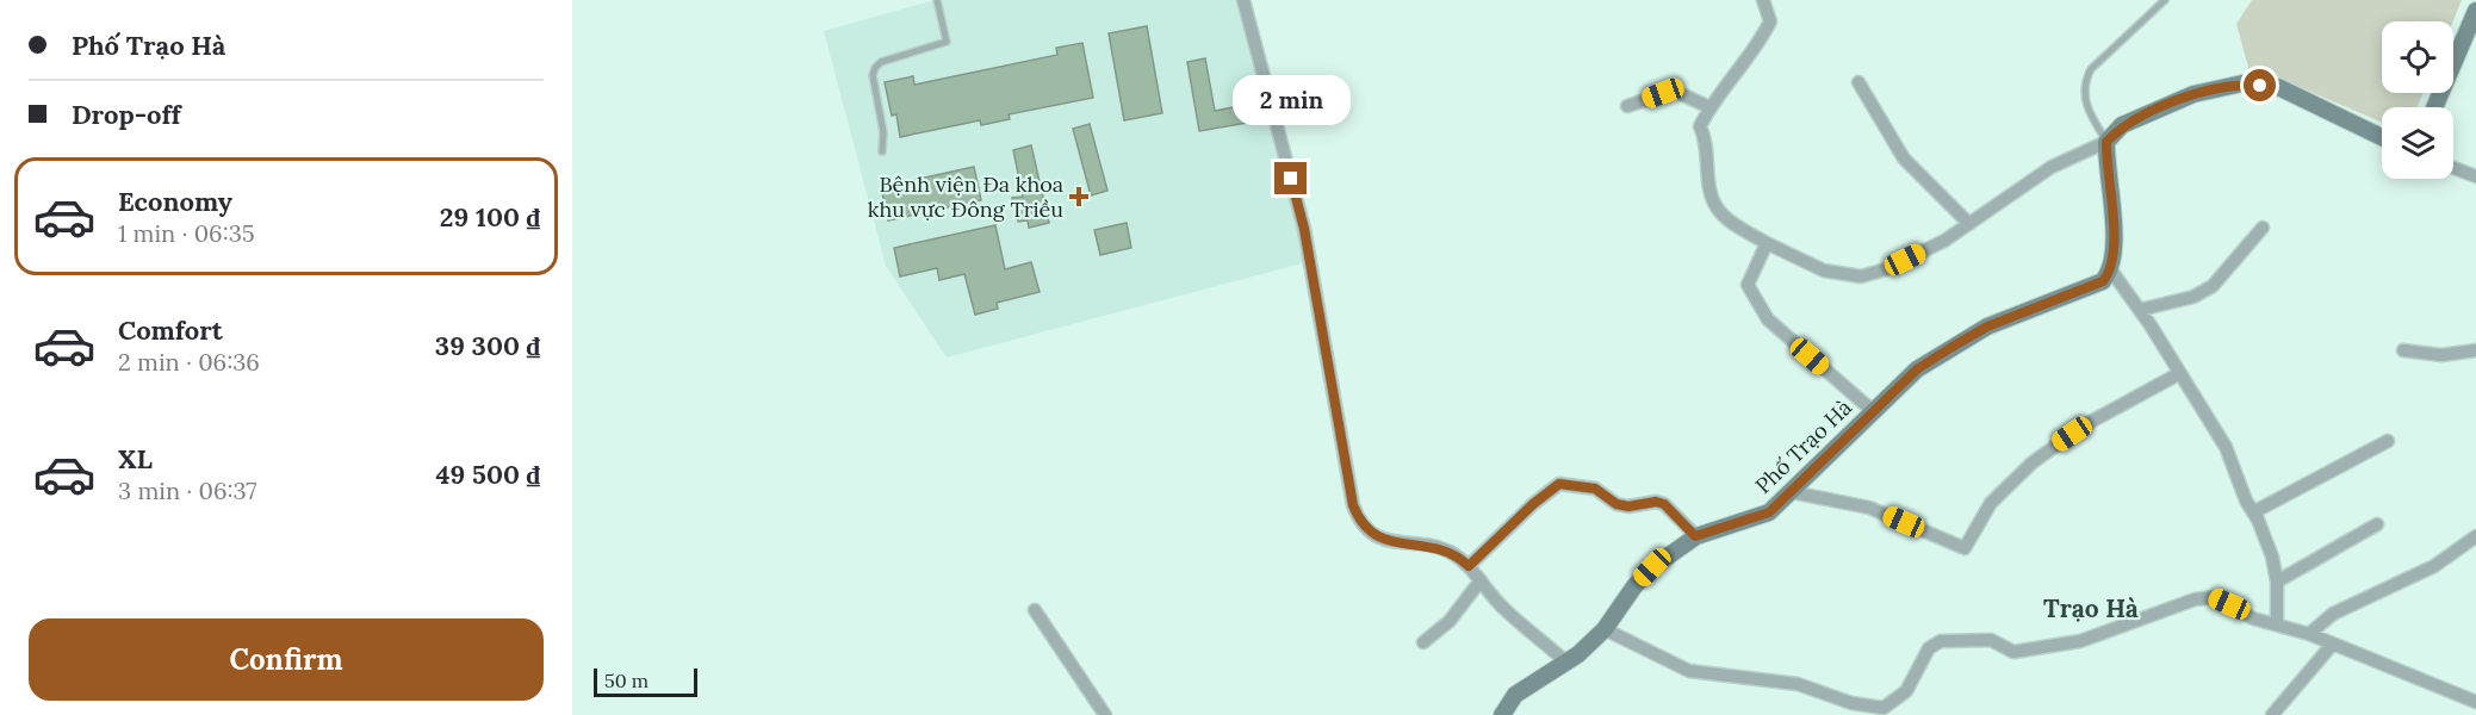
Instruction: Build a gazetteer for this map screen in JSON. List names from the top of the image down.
{
  "streets": {
    "street": ["Phố Trạo Hà"]
  },
  "districts": ["Trạo Hà"],
  "places": {
    "health": ["Bệnh viện Đa khoa khu vực Đông Triều"]
  },
  "scale_bar": "50 m",
  "page": {
    "banner": ["Phố Trạo Hà", "Drop-off"],
    "bubble": "2 min",
    "list": [
      {
        "name": "Economy",
        "note": "1 min · 06:35",
        "value": "29 100 ₫"
      },
      {
        "name": "Comfort",
        "note": "2 min · 06:36",
        "value": "39 300 ₫"
      },
      {
        "name": "XL",
        "note": "3 min · 06:37",
        "value": "49 500 ₫"
      }
    ],
    "buttons": "Confirm",
    "scale": "50 m"
  }
}
